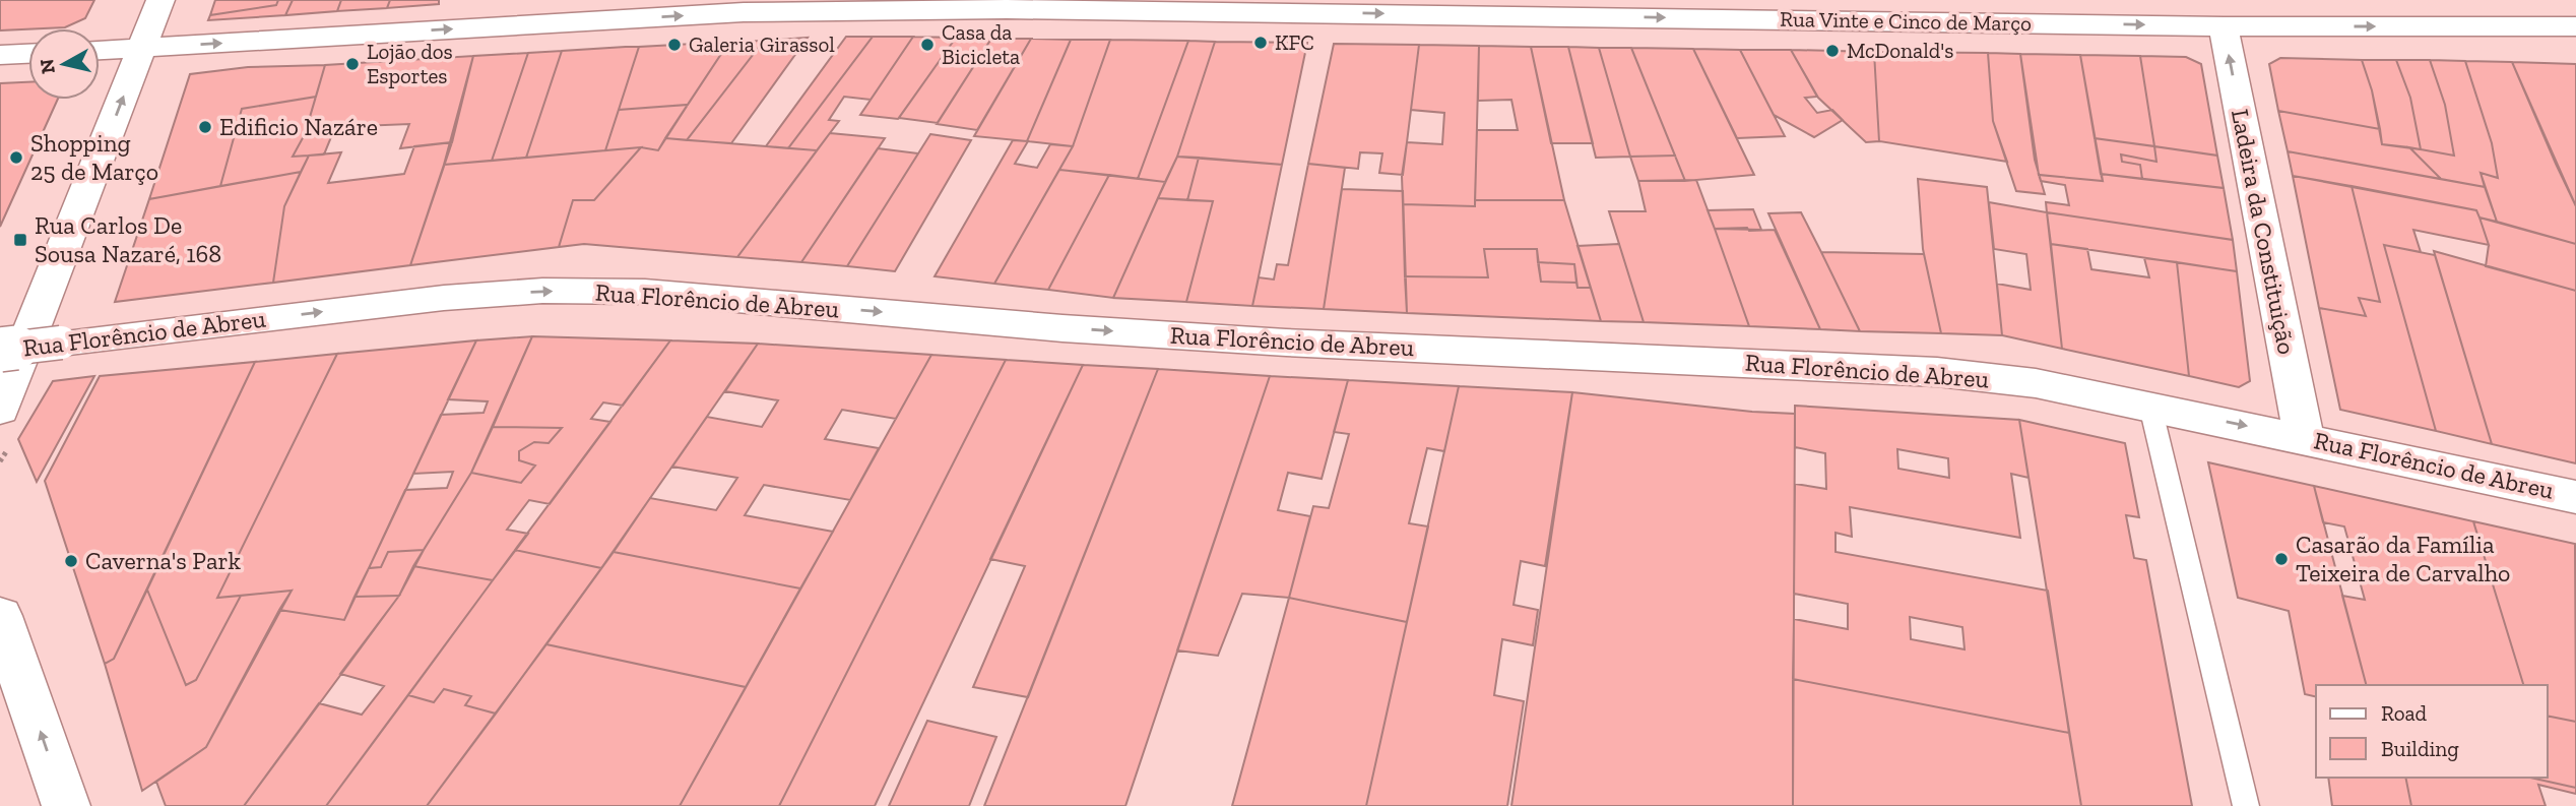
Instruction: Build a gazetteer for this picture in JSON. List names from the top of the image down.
{
  "streets": {
    "street": ["Rua Vinte e Cinco de Março", "Ladeira da Constituição", "Rua Florêncio de Abreu"]
  },
  "crossings": [
    ["Rua Vinte e Cinco de Março", "Ladeira da Constituição"],
    ["Ladeira da Constituição", "Rua Florêncio de Abreu"]
  ],
  "one_way": ["Rua Vinte e Cinco de Março", "Ladeira da Constituição", "Rua Florêncio de Abreu"],
  "places": {
    "other": [
      "KFC",
      "Galeria Girassol",
      "Casa da Bicicleta",
      "McDonald's",
      "Lojão dos Esportes",
      "Edificio Nazáre",
      "Shopping 25 de Março",
      "Casarão da Família Teixeira de Carvalho",
      "Caverna's Park"
    ],
    "transit": ["Rua Carlos De Sousa Nazaré, 168"]
  },
  "legend": ["Road", "Building"],
  "north": "left"
}
